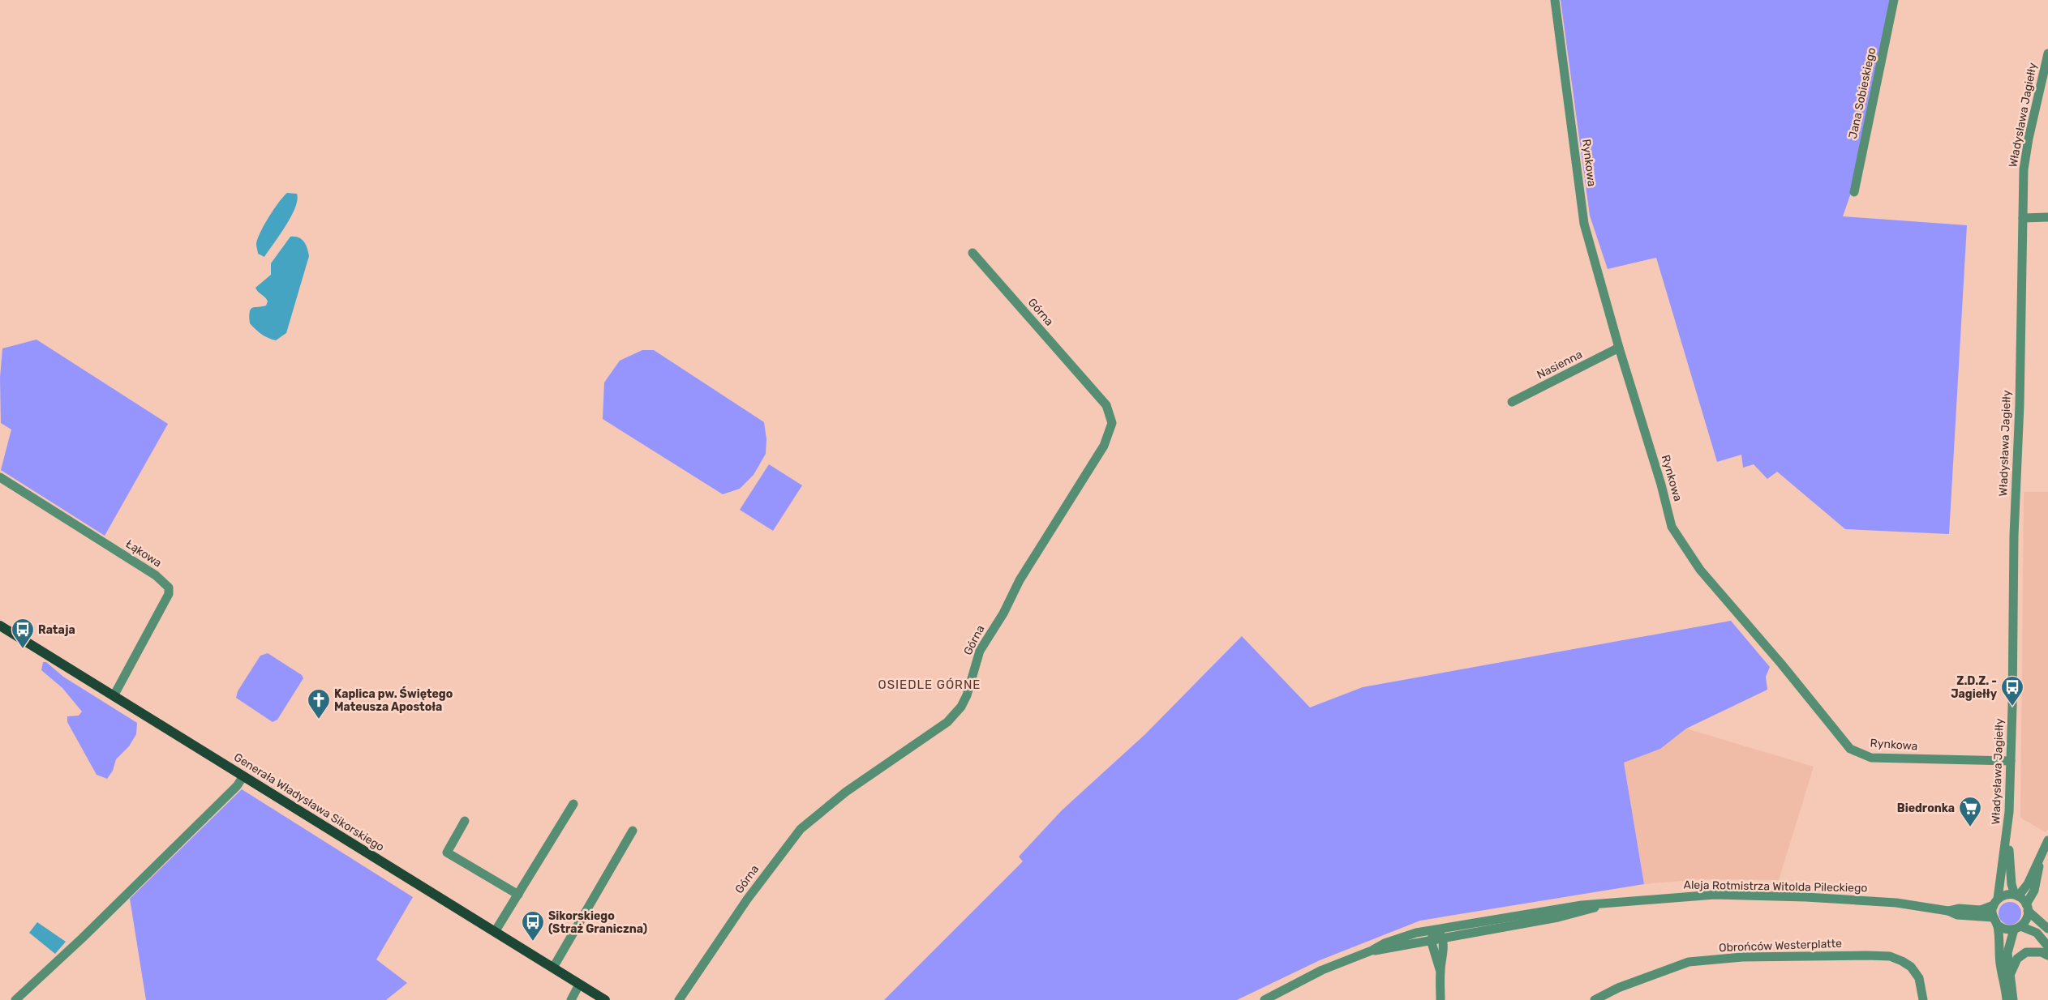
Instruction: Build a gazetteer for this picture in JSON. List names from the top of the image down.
{
  "streets": {
    "main road": ["Generała Władysława Sikorskiego"],
    "street": [
      "Jana Sobieskiego",
      "Władysława Jagiełły",
      "Rynkowa",
      "Górna",
      "Nasienna",
      "Łąkowa",
      "Aleja Rotmistrza Witolda Pileckiego",
      "Obrońców Westerplatte"
    ]
  },
  "crossings": [
    ["Władysława Jagiełły", "Rynkowa"],
    ["Władysława Jagiełły", "Aleja Rotmistrza Witolda Pileckiego"],
    ["Rynkowa", "Nasienna"],
    ["Łąkowa", "Generała Władysława Sikorskiego"]
  ],
  "districts": ["OSIEDLE GÓRNE"],
  "places": {
    "bus stop": ["Rataja", "Z.D.Z. - Jagiełły", "Sikorskiego (Straż Graniczna)"],
    "church": ["Kaplica pw. Świętego Mateusza Apostoła"],
    "supermarket": ["Biedronka"]
  }
}
